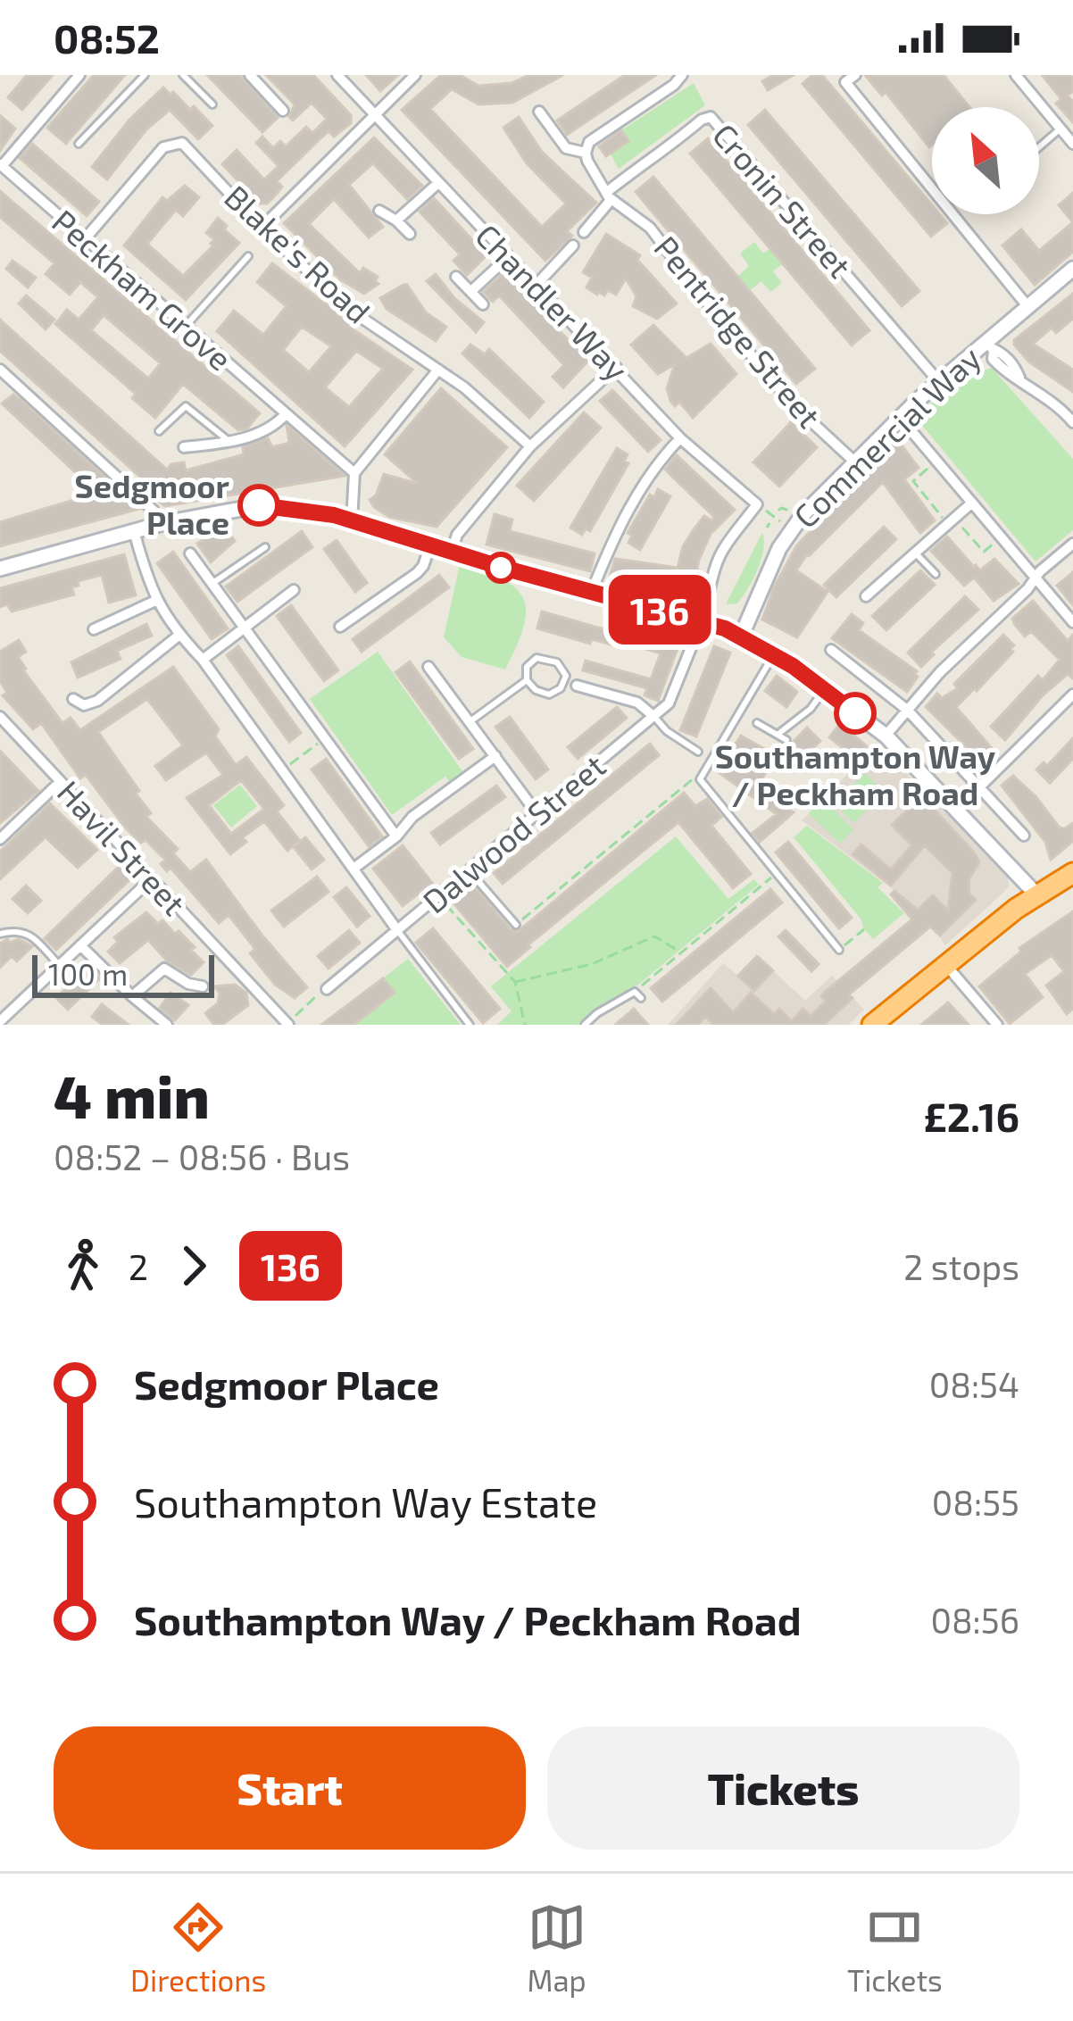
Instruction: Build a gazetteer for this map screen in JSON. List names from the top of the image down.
{
  "streets": {
    "main road": ["Commercial Way"],
    "street": [
      "Cronin Street",
      "Blake's Road",
      "Peckham Grove",
      "Chandler Way",
      "Pentridge Street",
      "Dalwood Street",
      "Havil Street"
    ]
  },
  "crossings": [
    ["Cronin Street", "Pentridge Street"],
    ["Cronin Street", "Commercial Way"],
    ["Blake's Road", "Peckham Grove"],
    ["Pentridge Street", "Commercial Way"]
  ],
  "places": ["Sedgmoor Place", "Southampton Way / Peckham Road"],
  "lines": ["bus line 136"],
  "scale_bar": "100 m",
  "north": "top left",
  "page": {
    "status": "08:52",
    "on_map": "136",
    "scale": "100 m",
    "heading": ["4 min", "08:52 – 08:56 · Bus", "£2.16"],
    "legs": ["2", "136", "2 stops"],
    "list": [
      {
        "name": "Sedgmoor Place",
        "value": "08:54"
      },
      {
        "name": "Southampton Way Estate",
        "value": "08:55"
      },
      {
        "name": "Southampton Way / Peckham Road",
        "value": "08:56"
      }
    ],
    "buttons": ["Start", "Tickets"],
    "tabs": ["Directions", "Map", "Tickets"]
  }
}
